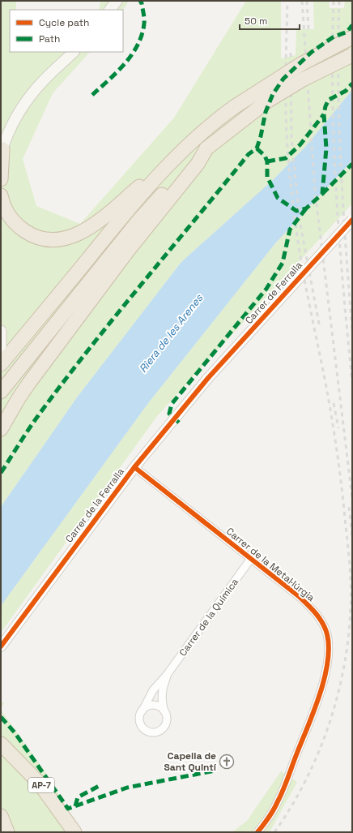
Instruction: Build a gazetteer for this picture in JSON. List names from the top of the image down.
{
  "streets": {
    "highway": ["AP-7"],
    "street": [
      "Carrer de Ferralla",
      "Carrer de la Ferralla",
      "Carrer de la Metal·lúrgia",
      "Carrer de la Química"
    ]
  },
  "crossings": [
    ["Carrer de Ferralla", "Carrer de la Ferralla"],
    ["Carrer de la Ferralla", "Carrer de la Metal·lúrgia"],
    ["Carrer de la Metal·lúrgia", "Carrer de la Química"]
  ],
  "water": ["Riera de les Arenes"],
  "places": {
    "church": ["Capella de Sant Quintí"]
  },
  "legend": ["Cycle path", "Path"],
  "scale_bar": "50 m"
}
